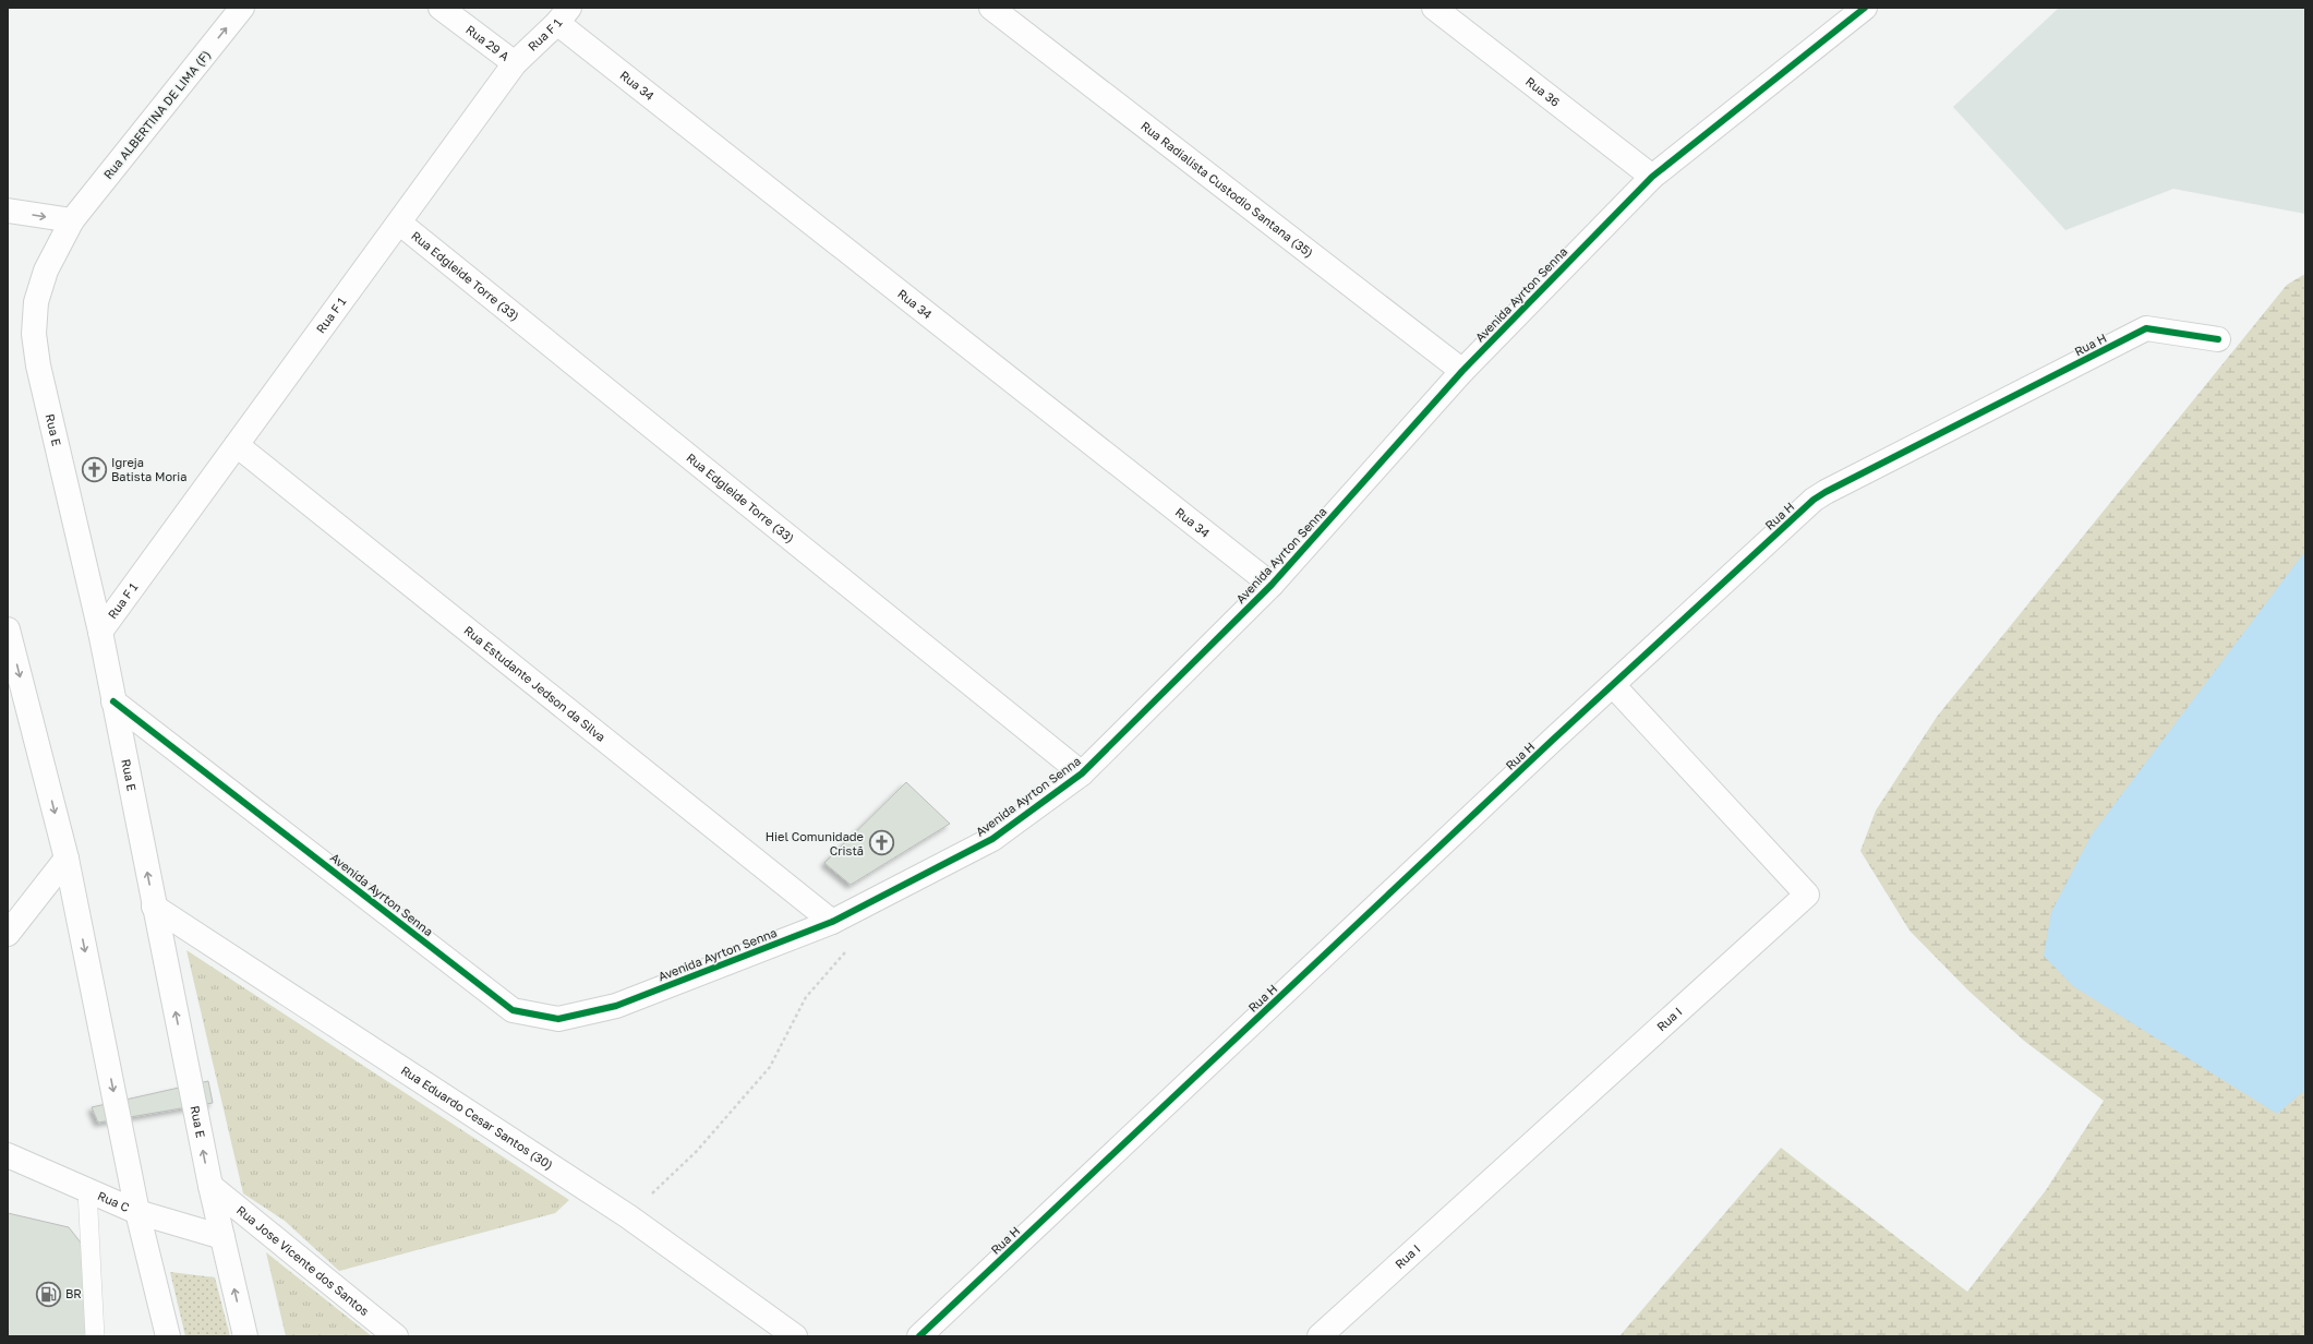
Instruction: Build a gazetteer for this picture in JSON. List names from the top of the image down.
{
  "streets": {
    "street": [
      "Rua F 1",
      "Rua 29 A",
      "Rua 34",
      "Rua 36",
      "Rua ALBERTINA DE LIMA (F)",
      "Rua Radialista Custodio Santana (35)",
      "Rua Edgleide Torre (33)",
      "Avenida Ayrton Senna",
      "Rua H",
      "Rua E",
      "Rua Estudante Jedson da Silva",
      "Rua I",
      "Rua Eduardo Cesar Santos (30)",
      "Rua C",
      "Rua Jose Vicente dos Santos"
    ]
  },
  "crossings": [
    ["Rua F 1", "Rua 29 A"],
    ["Rua F 1", "Rua 34"],
    ["Rua F 1", "Rua Edgleide Torre (33)"],
    ["Rua F 1", "Rua E"],
    ["Rua F 1", "Rua Estudante Jedson da Silva"],
    ["Rua 34", "Avenida Ayrton Senna"],
    ["Rua 36", "Avenida Ayrton Senna"],
    ["Rua ALBERTINA DE LIMA (F)", "Rua E"],
    ["Rua Radialista Custodio Santana (35)", "Avenida Ayrton Senna"],
    ["Rua Edgleide Torre (33)", "Avenida Ayrton Senna"],
    ["Avenida Ayrton Senna", "Rua E"],
    ["Avenida Ayrton Senna", "Rua Estudante Jedson da Silva"],
    ["Rua H", "Rua I"],
    ["Rua E", "Rua Eduardo Cesar Santos (30)"],
    ["Rua E", "Rua C"],
    ["Rua E", "Rua Jose Vicente dos Santos"]
  ],
  "one_way": ["Rua ALBERTINA DE LIMA (F)"],
  "places": {
    "church": ["Igreja Batista Moria", "Hiel Comunidade Cristã"],
    "fuel station": ["BR"]
  }
}
